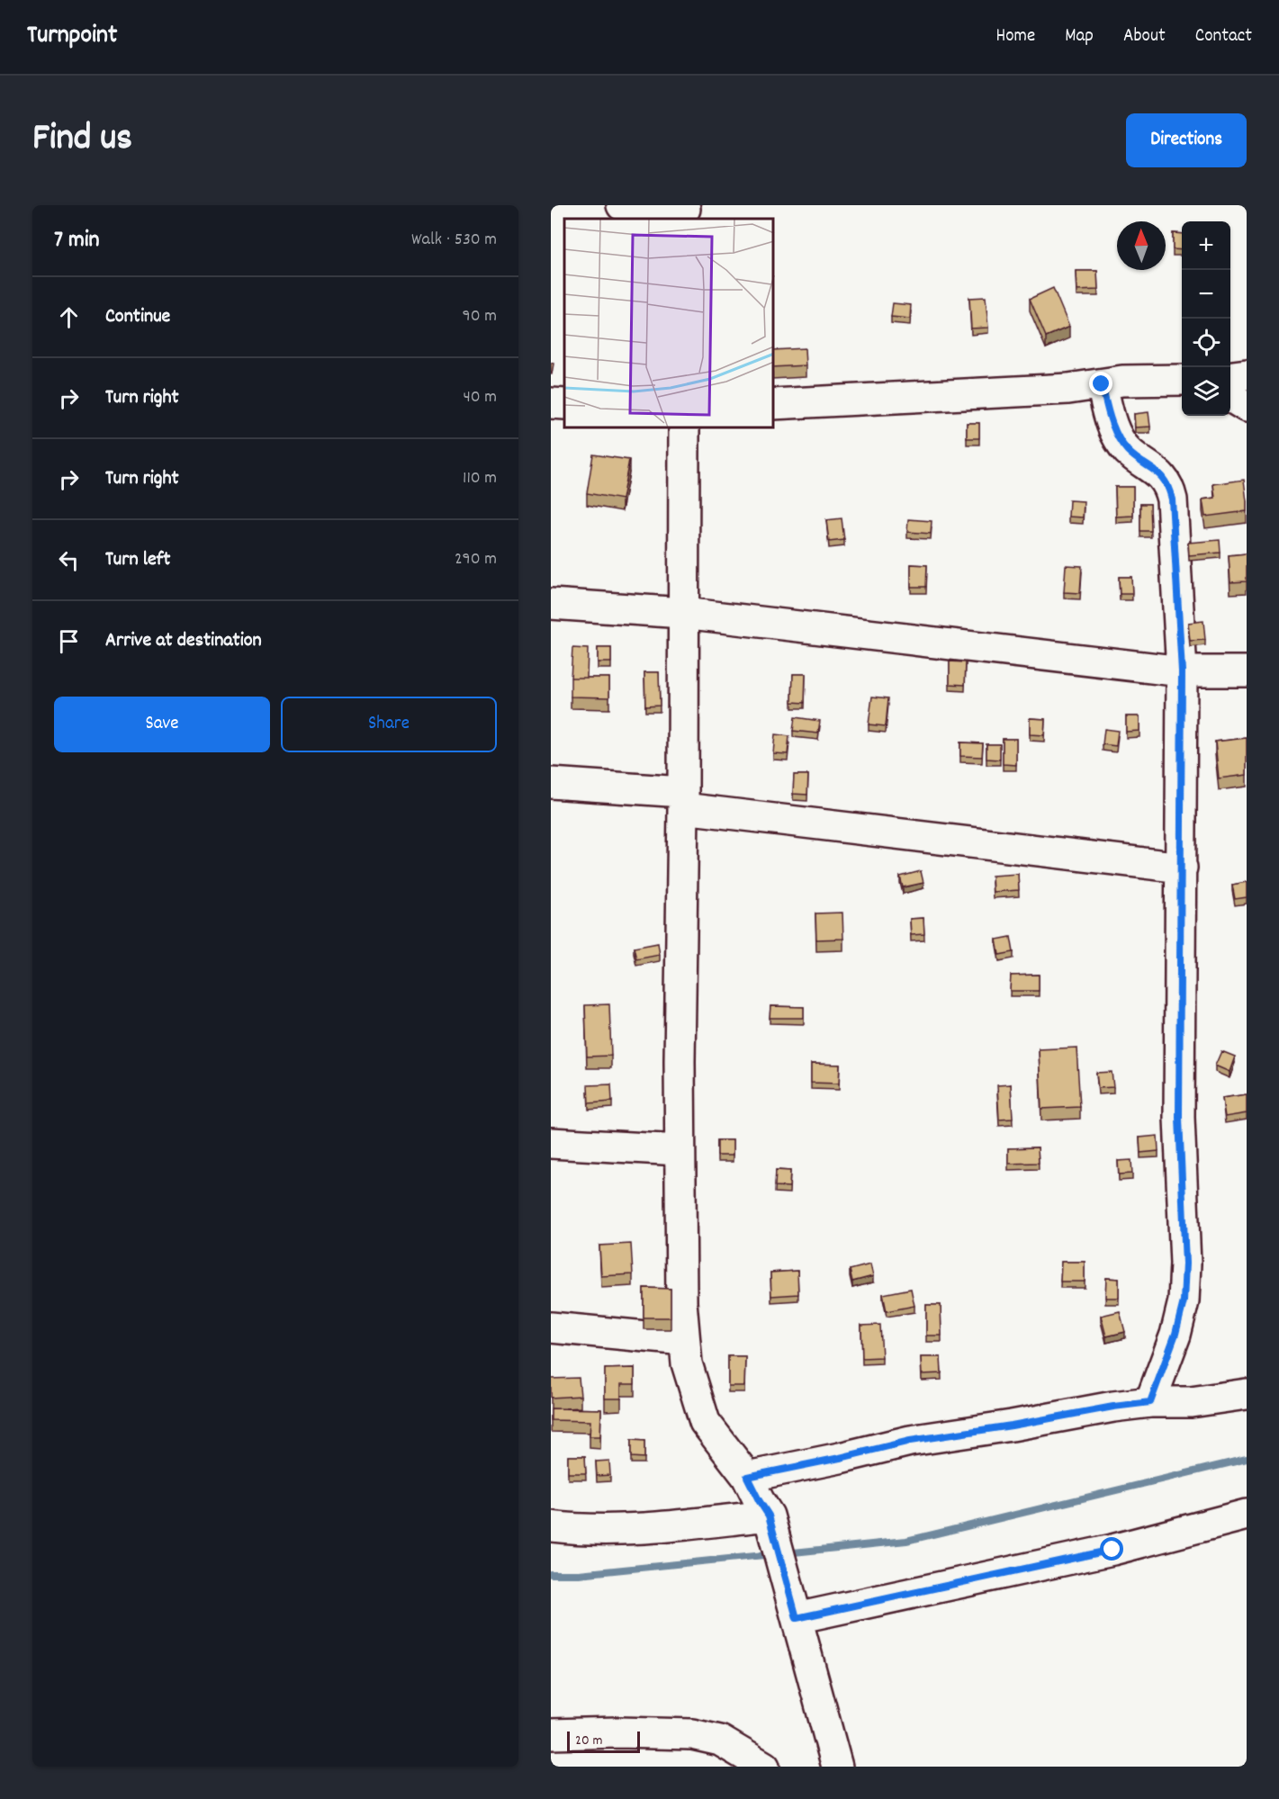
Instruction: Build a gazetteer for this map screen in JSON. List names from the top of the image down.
{
  "scale_bar": "20 m",
  "north": "top",
  "page": {
    "header": "Turnpoint",
    "nav": [
      "Home",
      "Map",
      "About",
      "Contact"
    ],
    "title": "Find us",
    "buttons": [
      "Directions",
      ["Save", "Share"]
    ],
    "heading": ["7 min", "Walk · 530 m"],
    "map_buttons": ["+", "−"],
    "list": [
      ["Continue", "90 m"],
      ["Turn right", "40 m"],
      ["Turn right", "110 m"],
      ["Turn left", "290 m"],
      "Arrive at destination"
    ],
    "scale": "20 m"
  }
}
